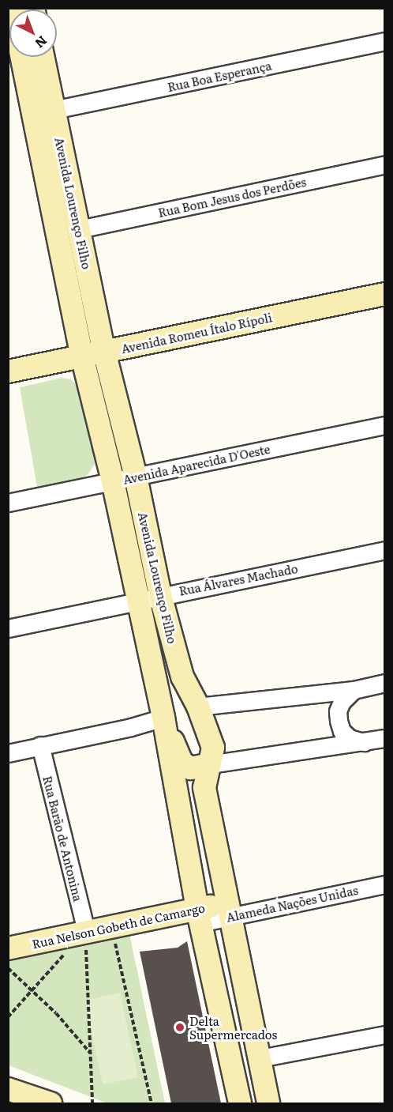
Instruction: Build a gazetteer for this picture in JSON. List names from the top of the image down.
{
  "streets": {
    "street": [
      "Rua Boa Esperança",
      "Rua Bom Jesus dos Perdões",
      "Avenida Lourenço Filho",
      "Avenida Romeu Ítalo Rípoli",
      "Avenida Aparecida D'Oeste",
      "Rua Álvares Machado",
      "Rua Barão de Antonina",
      "Alameda Nações Unidas",
      "Rua Nelson Gobeth de Camargo"
    ]
  },
  "crossings": [
    ["Rua Boa Esperança", "Avenida Lourenço Filho"],
    ["Rua Bom Jesus dos Perdões", "Avenida Lourenço Filho"],
    ["Avenida Lourenço Filho", "Avenida Romeu Ítalo Rípoli"],
    ["Avenida Lourenço Filho", "Avenida Aparecida D'Oeste"],
    ["Avenida Lourenço Filho", "Rua Álvares Machado"],
    ["Avenida Lourenço Filho", "Alameda Nações Unidas"],
    ["Avenida Lourenço Filho", "Rua Nelson Gobeth de Camargo"],
    ["Rua Barão de Antonina", "Rua Nelson Gobeth de Camargo"],
    ["Alameda Nações Unidas", "Rua Nelson Gobeth de Camargo"]
  ],
  "places": ["Delta Supermercados"],
  "north": "bottom right"
}
